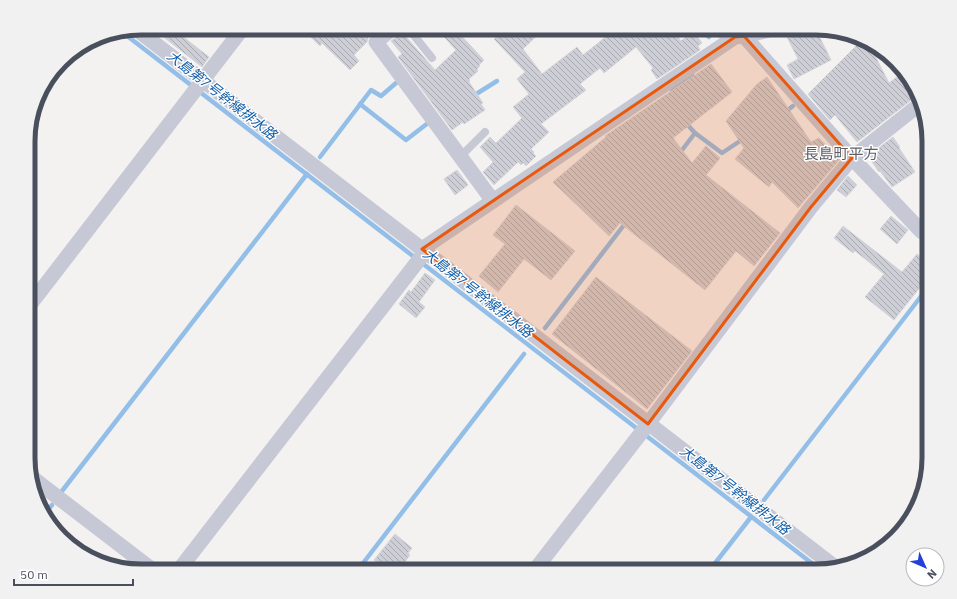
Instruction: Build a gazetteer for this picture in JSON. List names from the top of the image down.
{
  "districts": ["長島町平方"],
  "water": ["大島第7号幹線排水路"],
  "scale_bar": "50 m",
  "north": "bottom right"
}
